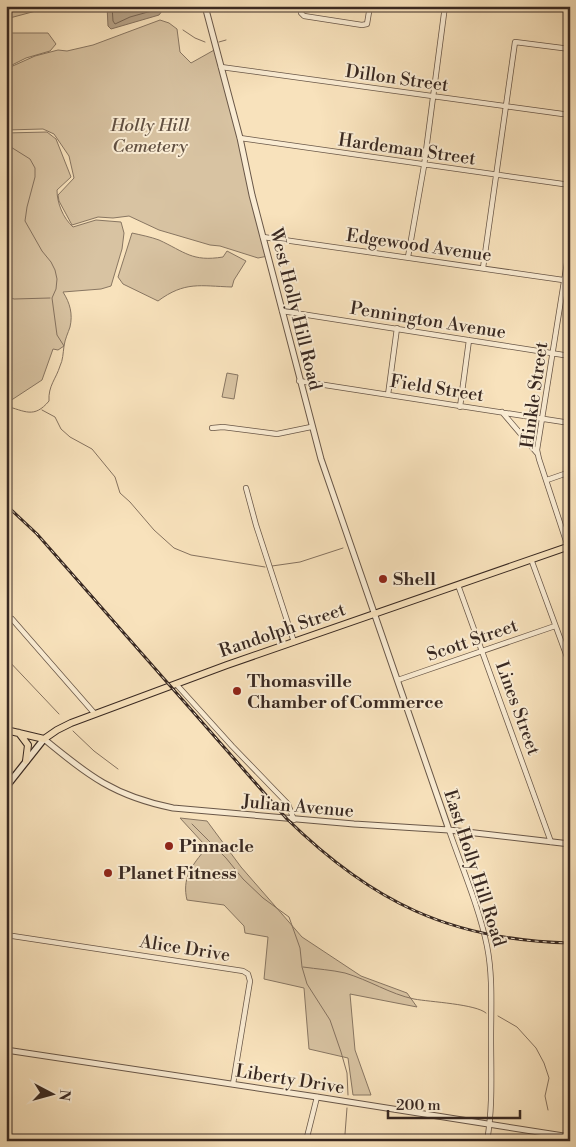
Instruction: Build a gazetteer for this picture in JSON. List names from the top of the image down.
{
  "streets": {
    "main road": ["Randolph Street"],
    "street": [
      "Dillon Street",
      "Hardeman Street",
      "Edgewood Avenue",
      "West Holly Hill Road",
      "Pennington Avenue",
      "Field Street",
      "Hinkle Street",
      "Scott Street",
      "Lines Street",
      "Julian Avenue",
      "East Holly Hill Road",
      "Alice Drive",
      "Liberty Drive"
    ]
  },
  "crossings": [
    ["Dillon Street", "West Holly Hill Road"],
    ["Hardeman Street", "West Holly Hill Road"],
    ["Edgewood Avenue", "West Holly Hill Road"],
    ["Edgewood Avenue", "Hinkle Street"],
    ["West Holly Hill Road", "Pennington Avenue"],
    ["West Holly Hill Road", "Field Street"],
    ["West Holly Hill Road", "Randolph Street"],
    ["West Holly Hill Road", "East Holly Hill Road"],
    ["Pennington Avenue", "Hinkle Street"],
    ["Field Street", "Hinkle Street"],
    ["Hinkle Street", "Randolph Street"],
    ["Randolph Street", "Lines Street"],
    ["Randolph Street", "Julian Avenue"],
    ["Randolph Street", "East Holly Hill Road"],
    ["Scott Street", "Lines Street"],
    ["Scott Street", "East Holly Hill Road"],
    ["Lines Street", "Julian Avenue"],
    ["Julian Avenue", "East Holly Hill Road"],
    ["East Holly Hill Road", "Liberty Drive"],
    ["Alice Drive", "Liberty Drive"]
  ],
  "parks": ["Holly Hill Cemetery"],
  "places": [
    "Shell",
    "Thomasville Chamber of Commerce",
    "Pinnacle",
    "Planet Fitness"
  ],
  "scale_bar": "200 m",
  "north": "right"
}
